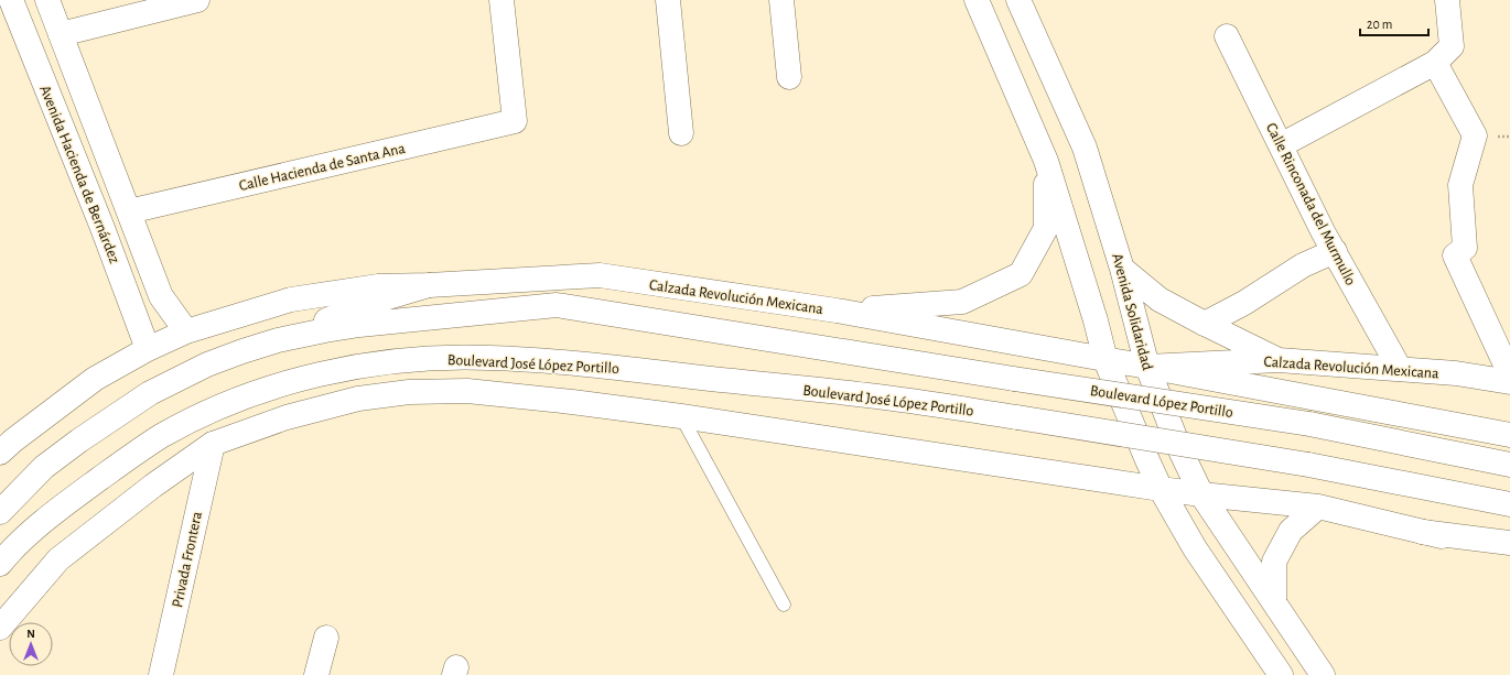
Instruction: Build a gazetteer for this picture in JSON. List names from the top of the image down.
{
  "streets": {
    "street": [
      "Calle Hacienda de Santa Ana",
      "Avenida Hacienda de Bernárdez",
      "Calle Rinconada del Murmullo",
      "Calzada Revolución Mexicana",
      "Avenida Solidaridad",
      "Boulevard José López Portillo",
      "Boulevard López Portillo",
      "Privada Frontera"
    ]
  },
  "crossings": [
    ["Calle Hacienda de Santa Ana", "Avenida Hacienda de Bernárdez"],
    ["Avenida Hacienda de Bernárdez", "Calzada Revolución Mexicana"],
    ["Calle Rinconada del Murmullo", "Calzada Revolución Mexicana"],
    ["Calzada Revolución Mexicana", "Avenida Solidaridad"]
  ],
  "scale_bar": "20 m",
  "north": "top"
}
